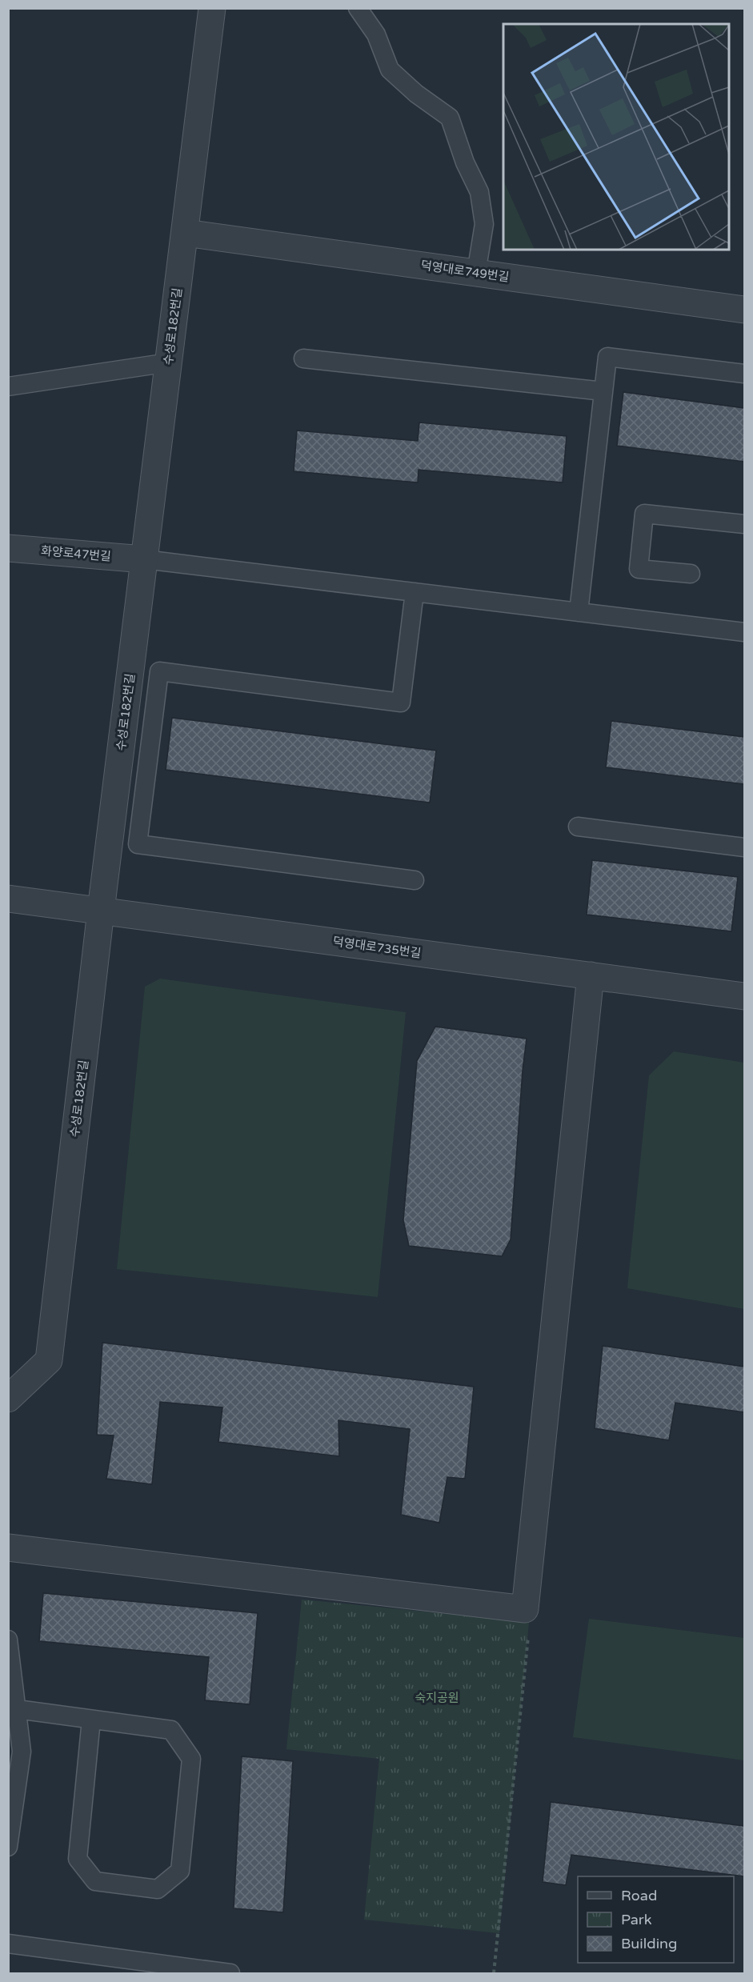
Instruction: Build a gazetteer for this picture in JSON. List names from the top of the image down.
{
  "streets": {
    "street": [
      "덕영대로749번길",
      "수성로182번길",
      "화양로47번길",
      "덕영대로735번길"
    ]
  },
  "crossings": [
    ["덕영대로749번길", "수성로182번길"],
    ["수성로182번길", "화양로47번길"],
    ["수성로182번길", "덕영대로735번길"]
  ],
  "parks": ["숙지공원"],
  "legend": ["Road", "Park", "Building"]
}
